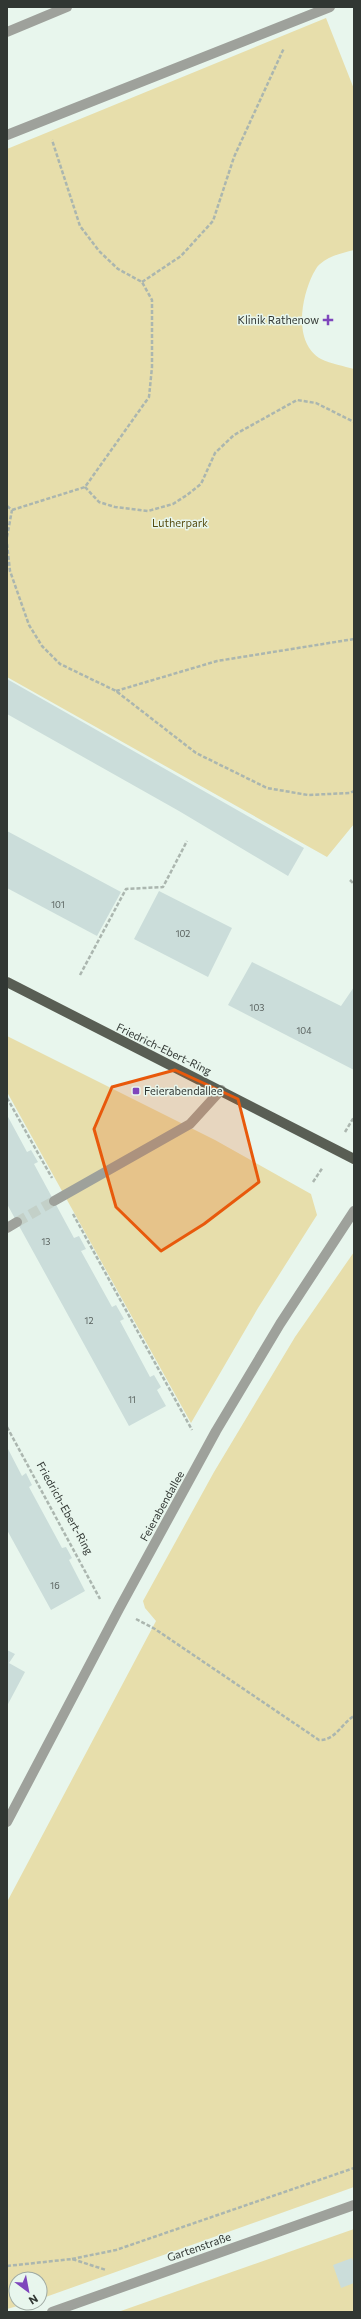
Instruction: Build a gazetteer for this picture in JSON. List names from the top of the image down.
{
  "streets": {
    "main road": ["Friedrich-Ebert-Ring"],
    "street": ["Feierabendallee", "Gartenstraße"]
  },
  "crossings": [
    ["Friedrich-Ebert-Ring", "Feierabendallee"]
  ],
  "parks": ["Lutherpark"],
  "places": {
    "health": ["Klinik Rathenow"],
    "transit": ["Feierabendallee"]
  },
  "house_numbers": [
    "101",
    "102",
    "103",
    "104",
    "13",
    "12",
    "11",
    "16"
  ],
  "north": "bottom right"
}
